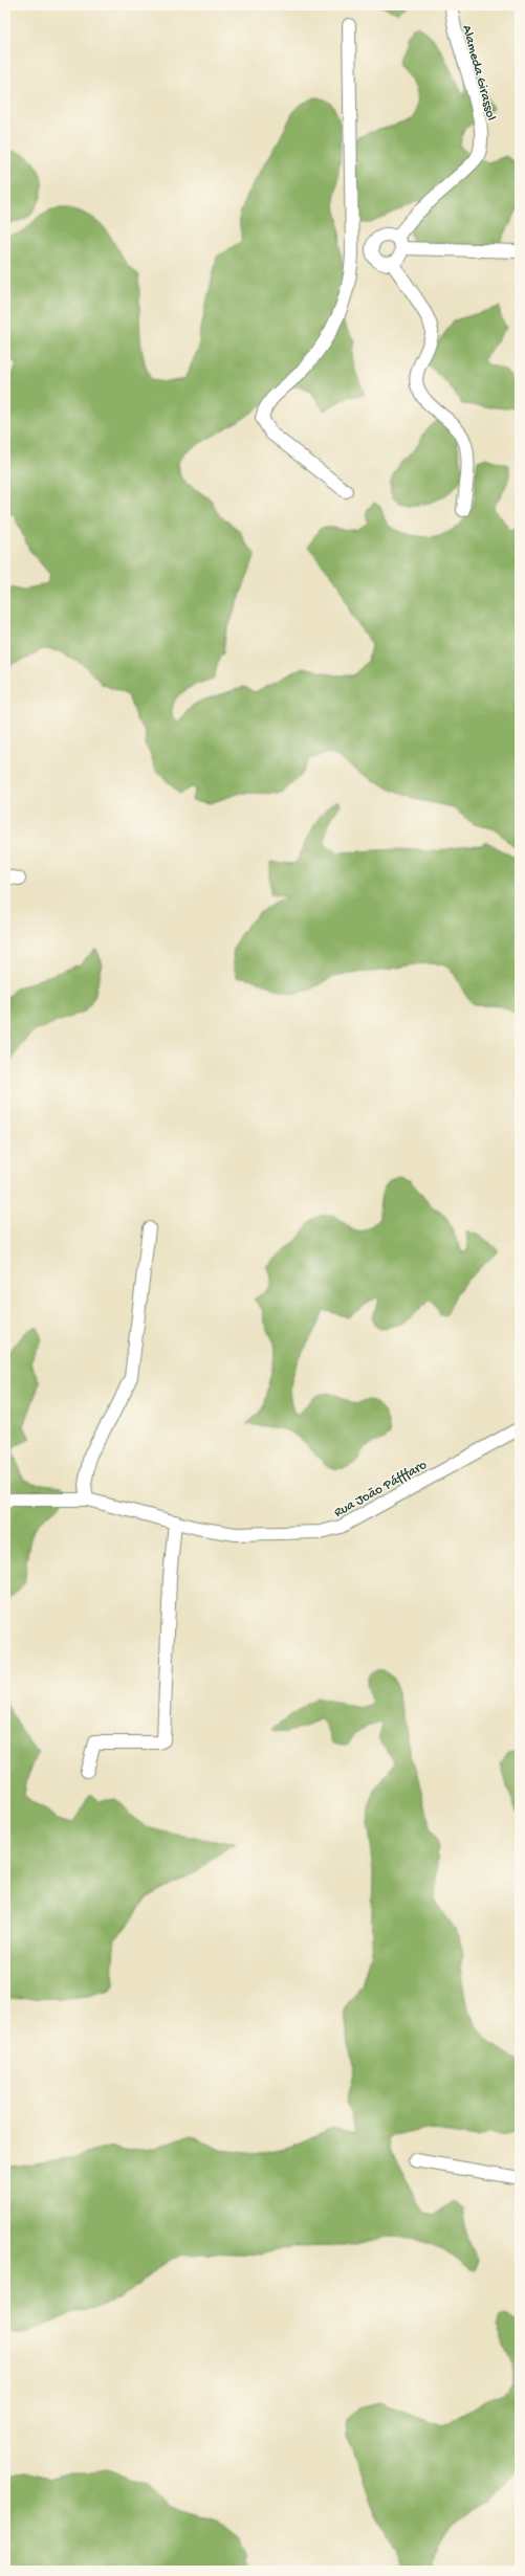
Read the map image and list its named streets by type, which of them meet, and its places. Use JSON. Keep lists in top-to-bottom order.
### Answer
{
  "streets": {
    "street": ["Alameda Girassol", "Rua João Páfffaro"]
  }
}
